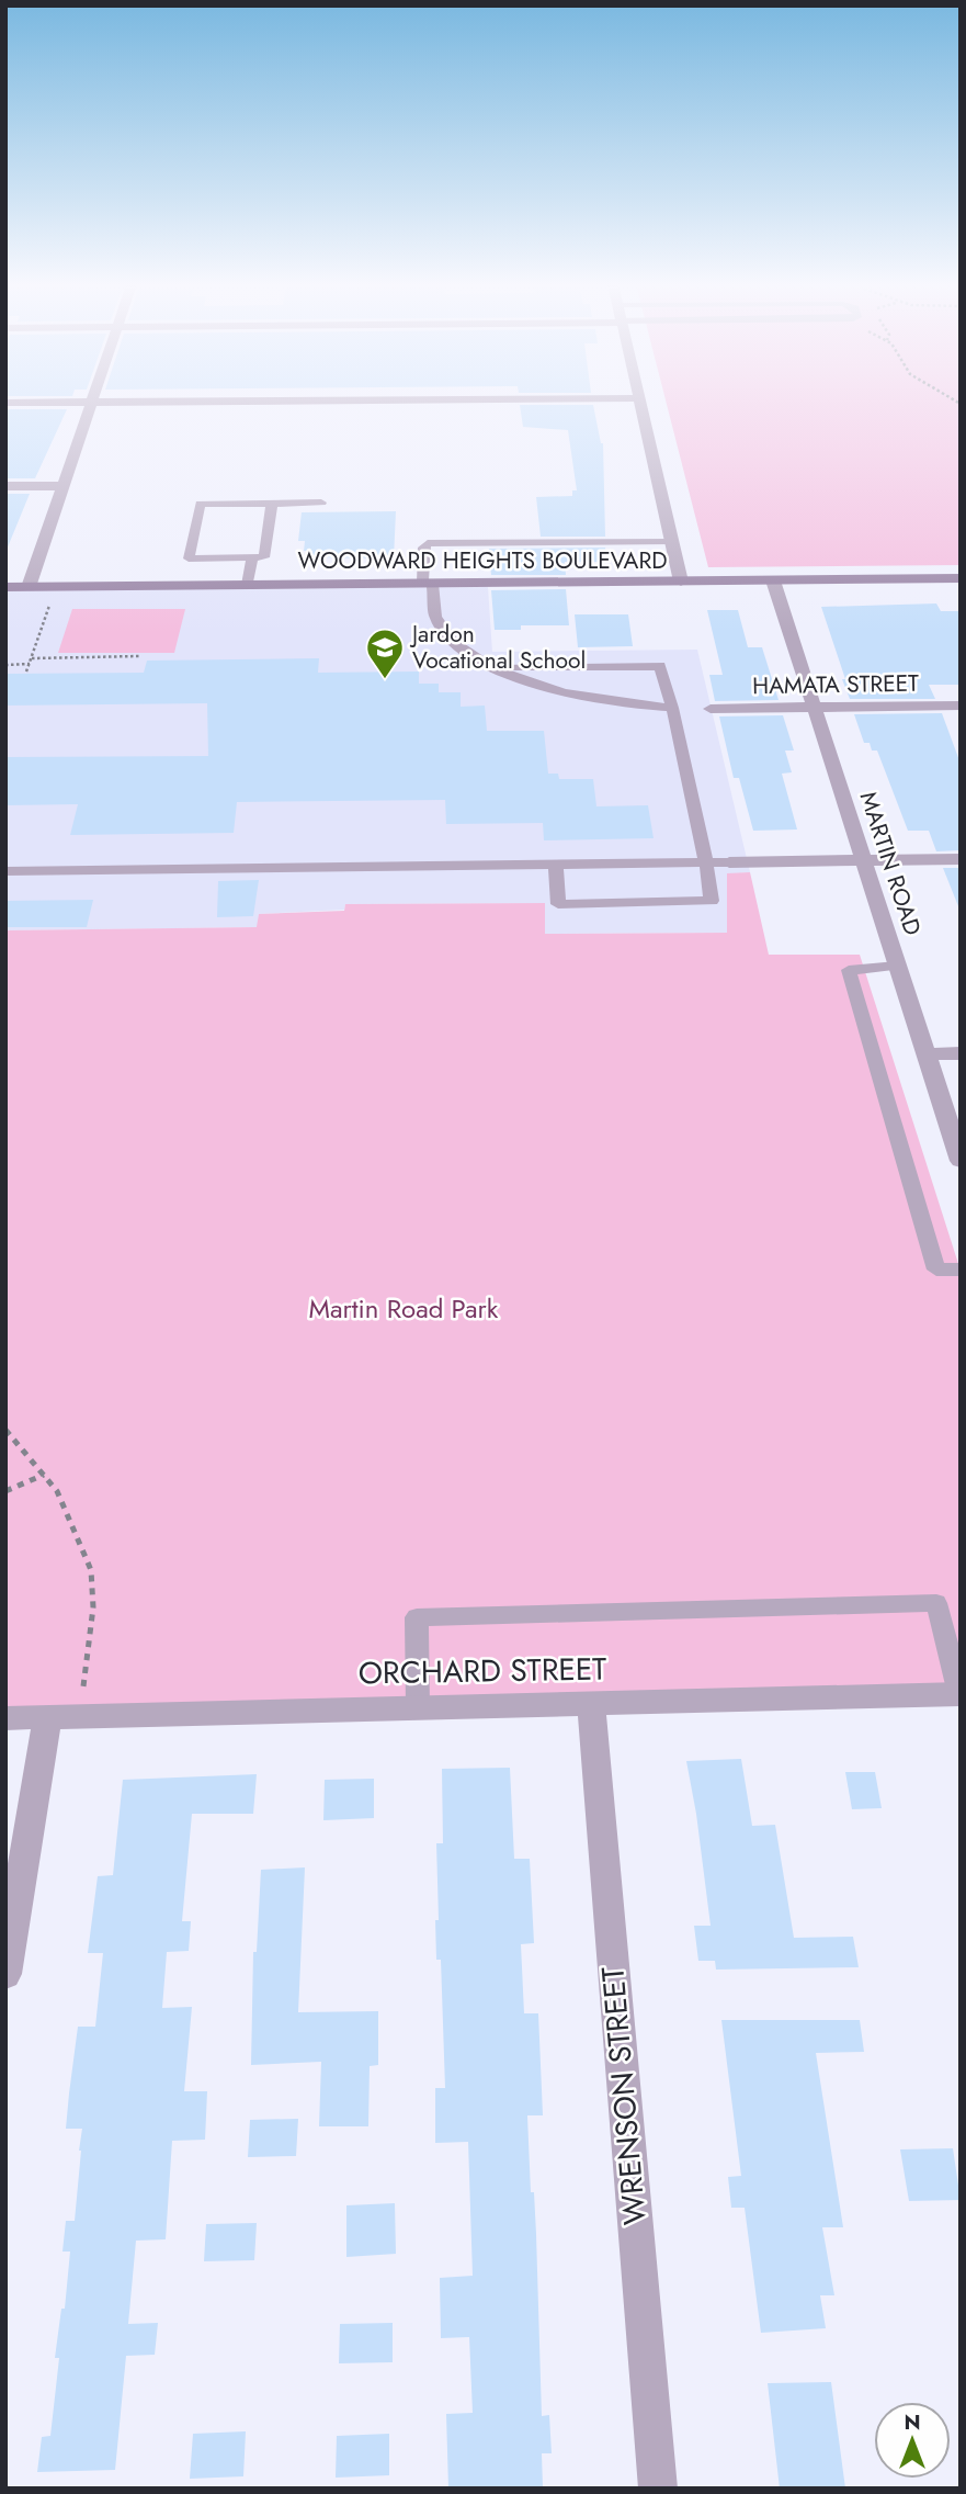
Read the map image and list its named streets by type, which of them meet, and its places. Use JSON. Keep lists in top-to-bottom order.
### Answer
{
  "streets": {
    "street": [
      "WOODWARD HEIGHTS BOULEVARD",
      "HAMATA STREET",
      "MARTIN ROAD",
      "ORCHARD STREET",
      "WRENSON STREET"
    ]
  },
  "crossings": [
    ["WOODWARD HEIGHTS BOULEVARD", "MARTIN ROAD"],
    ["HAMATA STREET", "MARTIN ROAD"],
    ["ORCHARD STREET", "WRENSON STREET"]
  ],
  "parks": ["Martin Road Park"],
  "places": {
    "school or university": ["Jardon Vocational School"]
  },
  "north": "top"
}
